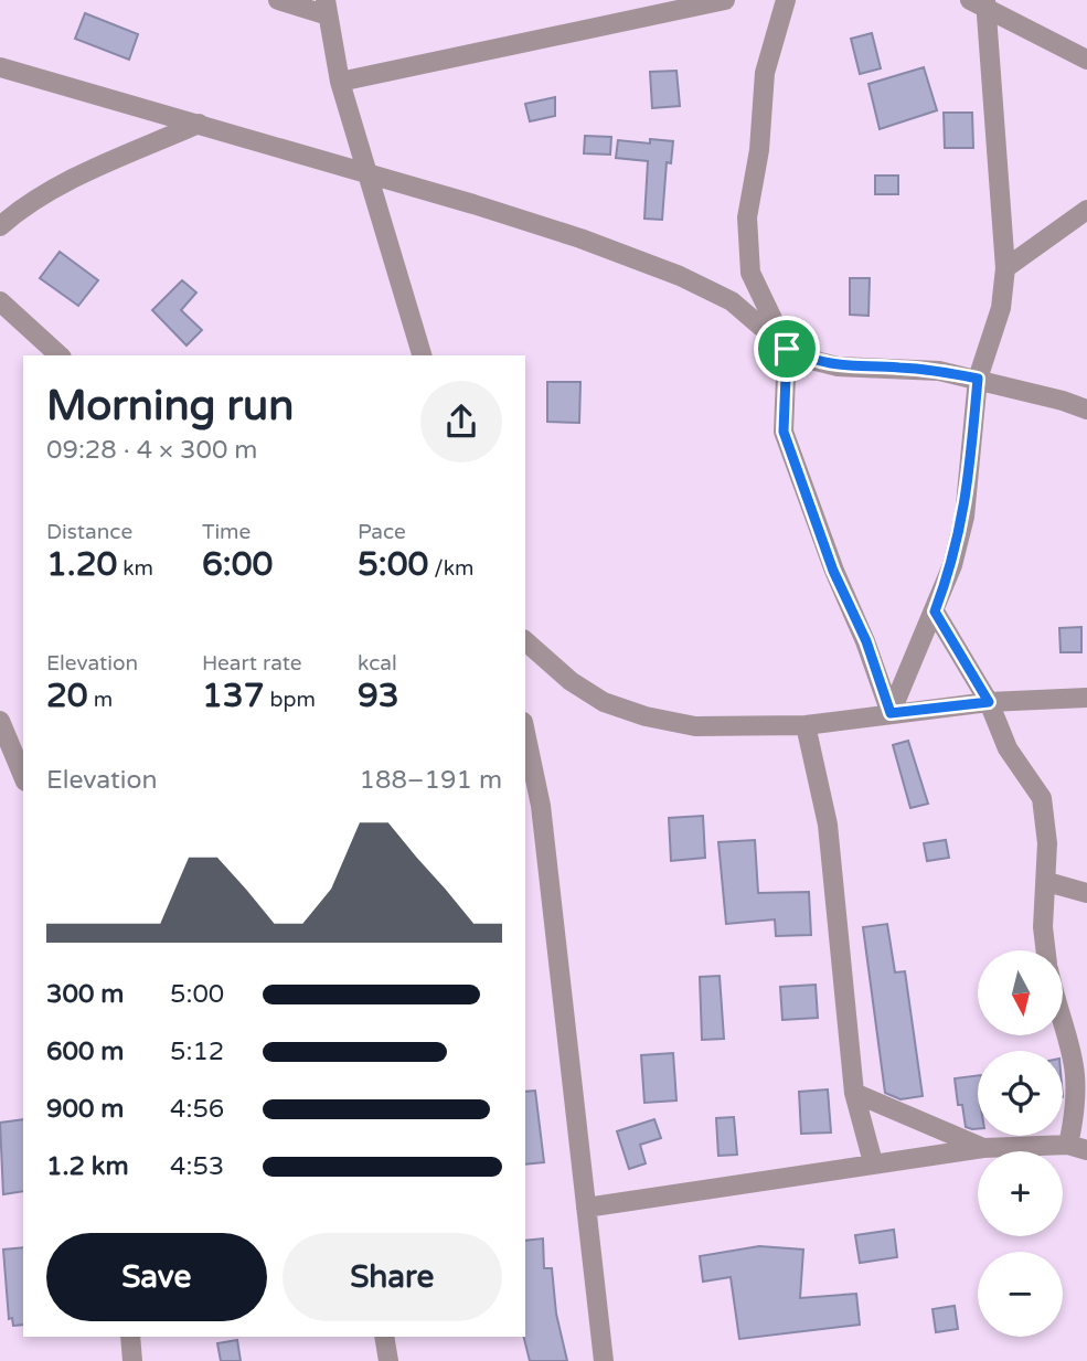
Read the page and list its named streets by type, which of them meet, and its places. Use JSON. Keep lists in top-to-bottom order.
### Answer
{
  "north": "bottom",
  "page": {
    "heading": ["Morning run", "09:28 · 4 × 300 m"],
    "stats": [
      ["Distance", "1.20 km"],
      ["Time", "6:00"],
      ["Pace", "5:00 /km"],
      ["Elevation", "20 m"],
      ["Heart rate", "137 bpm"],
      ["kcal", "93"]
    ],
    "chart": ["Elevation", "188–191 m"],
    "map_buttons": ["+", "−"],
    "list": [
      {
        "name": "300 m",
        "note": "5:00"
      },
      {
        "name": "600 m",
        "note": "5:12"
      },
      {
        "name": "900 m",
        "note": "4:56"
      },
      {
        "name": "1.2 km",
        "note": "4:53"
      }
    ],
    "buttons": ["Save", "Share"]
  }
}
